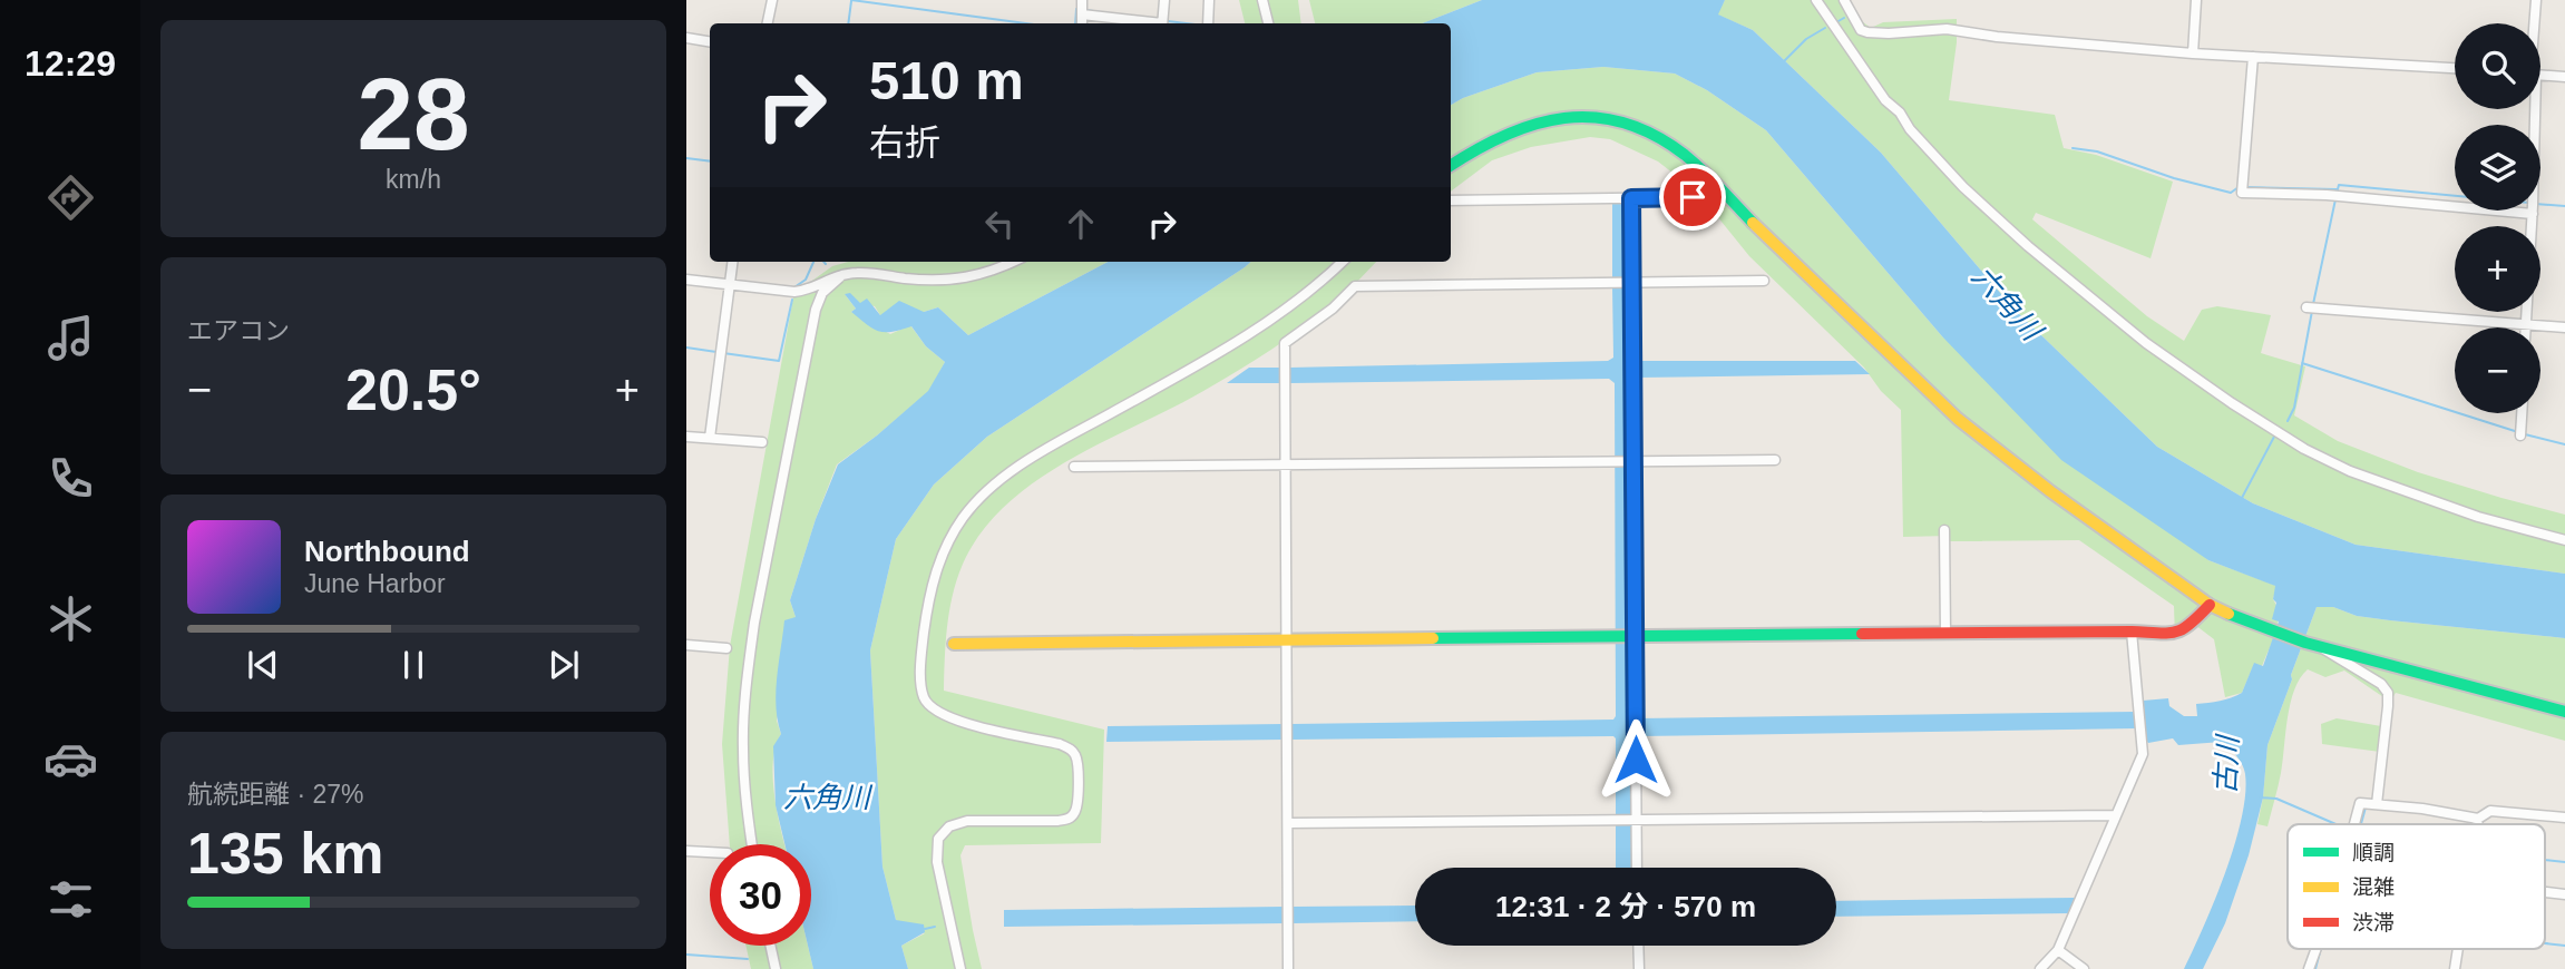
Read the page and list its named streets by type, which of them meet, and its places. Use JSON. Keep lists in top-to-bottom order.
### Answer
{
  "water": ["六角川", "古川"],
  "legend": ["順調", "混雑", "渋滞"],
  "page": {
    "tabs": "12:29",
    "tile": [
      ["28", "km/h"],
      "エアコン",
      ["航続距離 · 27%", "135 km"]
    ],
    "map_buttons": ["+", "−"],
    "turn": ["510 m", "右折"],
    "heat": ["−", "20.5°", "+"],
    "song": ["Northbound", "June Harbor"],
    "limit": "30",
    "trip": "12:31 · 2 分 · 570 m"
  }
}
